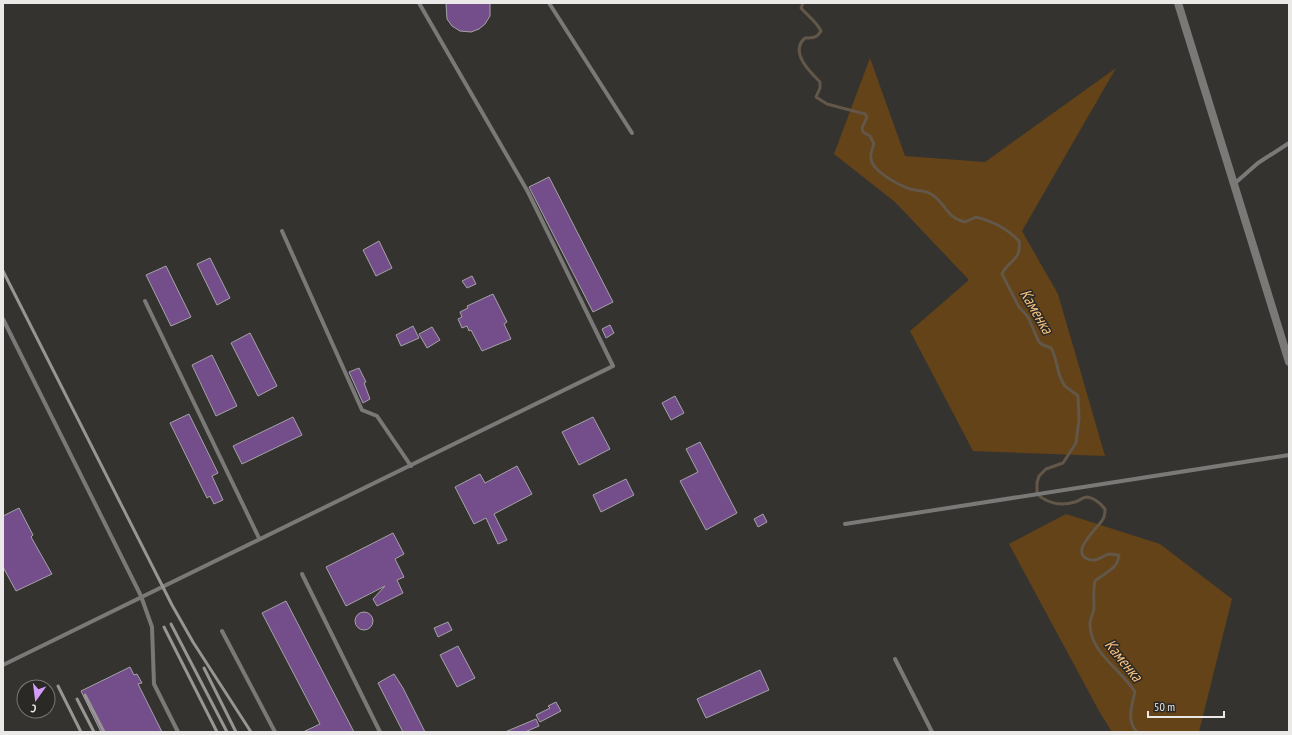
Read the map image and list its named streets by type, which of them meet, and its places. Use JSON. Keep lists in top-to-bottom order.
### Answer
{
  "water": ["Каменка"],
  "scale_bar": "50 m",
  "north": "bottom"
}
